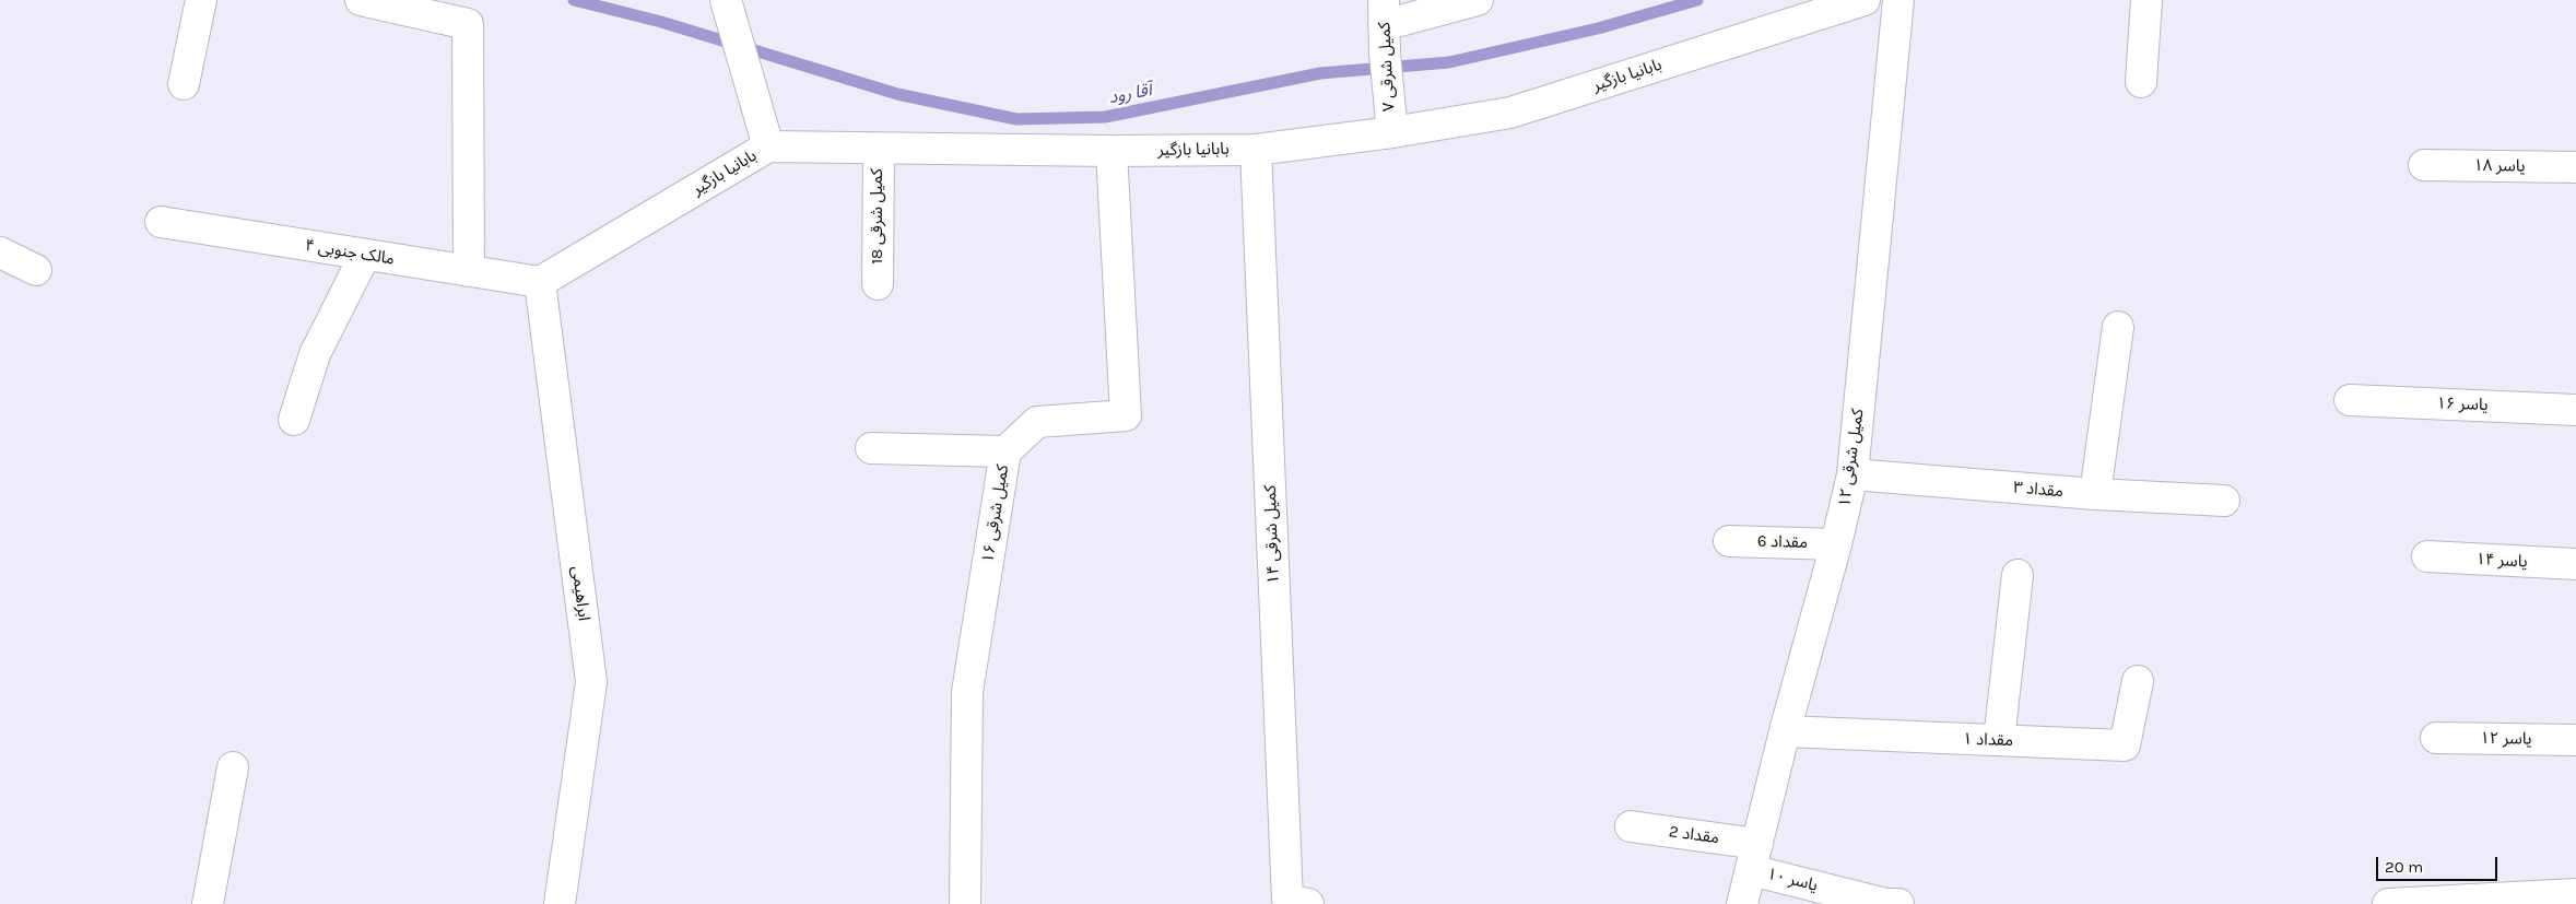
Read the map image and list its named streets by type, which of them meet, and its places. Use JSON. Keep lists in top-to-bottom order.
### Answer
{
  "streets": {
    "street": [
      "کمیل شرقی ۷",
      "بابانیا بازگیر",
      "یاسر ۱۸",
      "کمیل شرقی 18",
      "مالک جنوبی ۴",
      "یاسر ۱۶",
      "کمیل شرقی ۱۲",
      "مقداد ۳",
      "کمیل شرقی ۱۶",
      "کمیل شرقی ۱۴",
      "مقداد 6",
      "یاسر ۱۴",
      "ابراهیمی",
      "یاسر ۱۲",
      "مقداد ۱",
      "مقداد 2",
      "یاسر ۱۰"
    ]
  },
  "crossings": [
    ["کمیل شرقی ۷", "بابانیا بازگیر"],
    ["بابانیا بازگیر", "کمیل شرقی 18"],
    ["بابانیا بازگیر", "مالک جنوبی ۴"],
    ["بابانیا بازگیر", "کمیل شرقی ۱۶"],
    ["بابانیا بازگیر", "کمیل شرقی ۱۴"],
    ["بابانیا بازگیر", "ابراهیمی"],
    ["مالک جنوبی ۴", "ابراهیمی"],
    ["کمیل شرقی ۱۲", "مقداد ۳"],
    ["کمیل شرقی ۱۲", "مقداد 6"],
    ["کمیل شرقی ۱۲", "مقداد ۱"],
    ["کمیل شرقی ۱۲", "مقداد 2"],
    ["کمیل شرقی ۱۲", "یاسر ۱۰"],
    ["مقداد 2", "یاسر ۱۰"]
  ],
  "water": ["آقا رود"],
  "scale_bar": "20 m"
}
